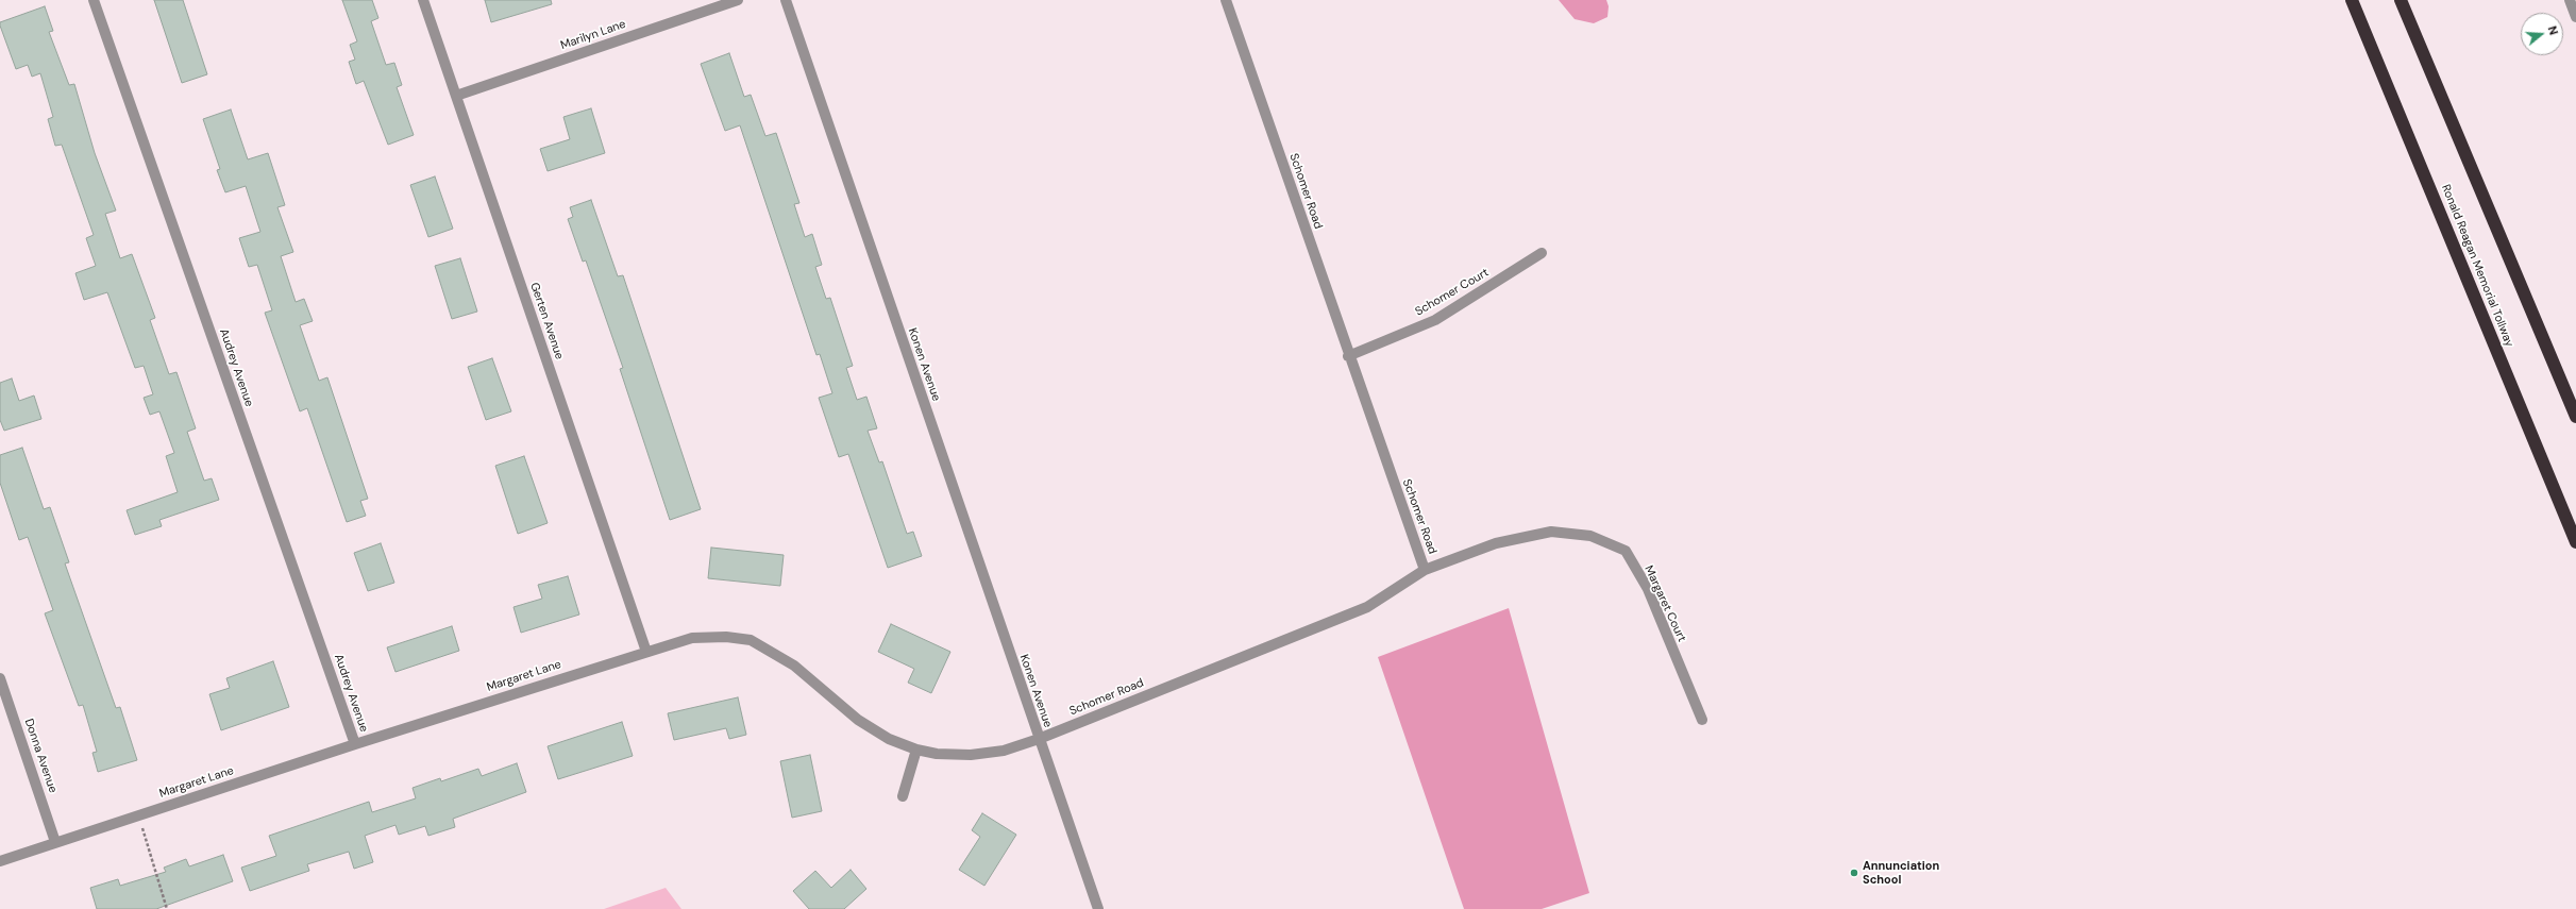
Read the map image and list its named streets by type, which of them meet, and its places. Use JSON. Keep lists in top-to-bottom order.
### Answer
{
  "streets": {
    "highway": ["Ronald Reagan Memorial Tollway"],
    "street": [
      "Marilyn Lane",
      "Schomer Road",
      "Schomer Court",
      "Gerten Avenue",
      "Konen Avenue",
      "Audrey Avenue",
      "Margaret Court",
      "Margaret Lane",
      "Donna Avenue"
    ]
  },
  "crossings": [
    ["Marilyn Lane", "Gerten Avenue"],
    ["Schomer Road", "Schomer Court"],
    ["Schomer Road", "Konen Avenue"],
    ["Schomer Road", "Margaret Court"],
    ["Schomer Road", "Margaret Lane"],
    ["Gerten Avenue", "Margaret Lane"],
    ["Konen Avenue", "Margaret Lane"],
    ["Audrey Avenue", "Margaret Lane"],
    ["Margaret Lane", "Donna Avenue"]
  ],
  "places": ["Annunciation School"],
  "north": "right"
}
